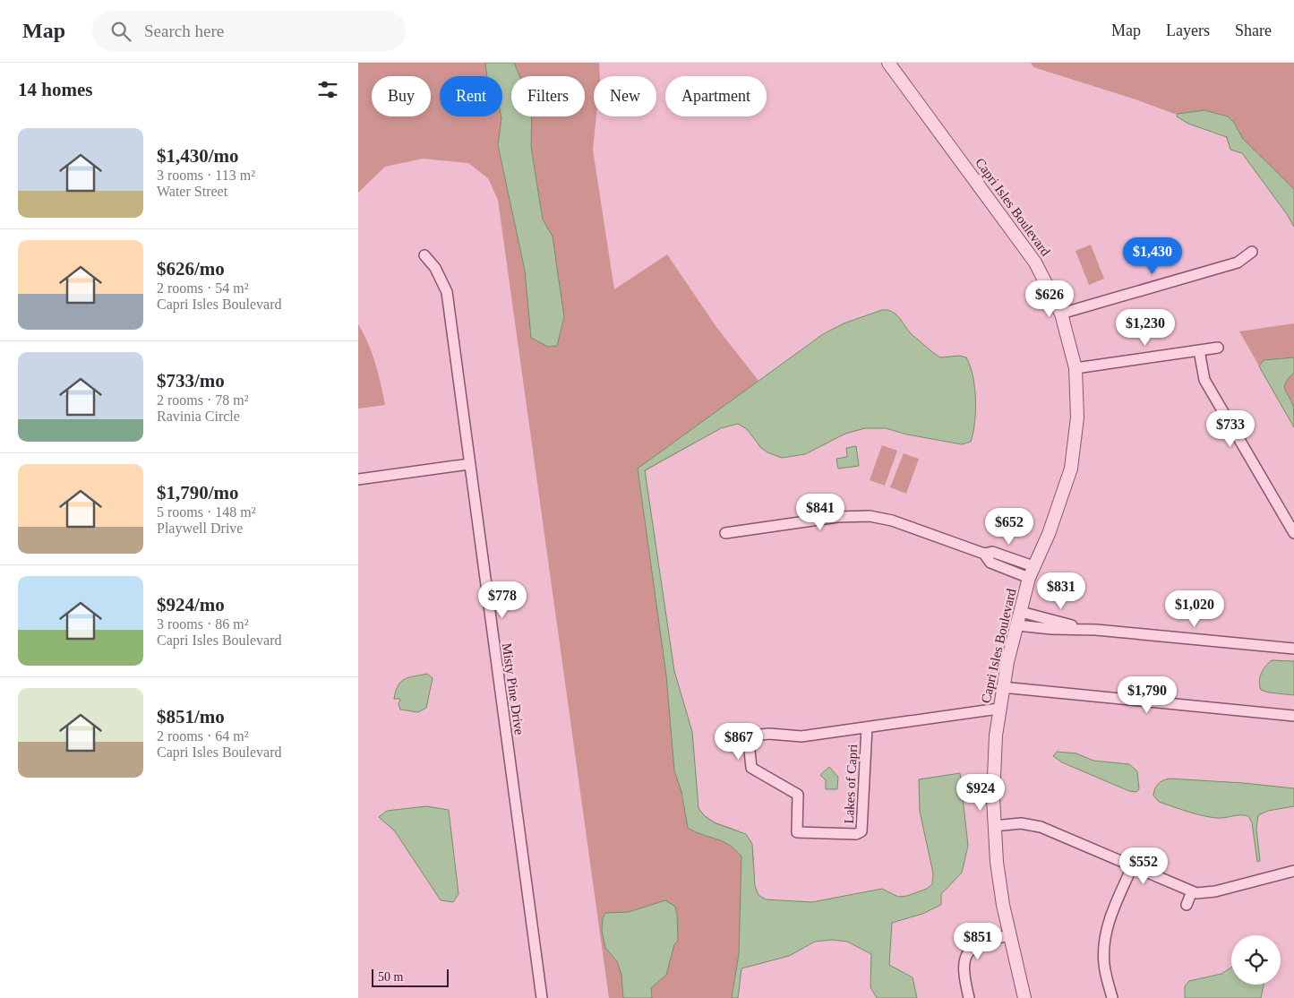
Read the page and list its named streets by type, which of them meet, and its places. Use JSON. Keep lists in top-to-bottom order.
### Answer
{
  "streets": {
    "street": ["Capri Isles Boulevard", "Misty Pine Drive", "Lakes of Capri"]
  },
  "crossings": [
    ["Capri Isles Boulevard", "Lakes of Capri"]
  ],
  "scale_bar": "50 m",
  "page": {
    "header": "Map",
    "search": "Search here",
    "nav": ["Map", "Layers", "Share"],
    "heading": "14 homes",
    "chip": [
      "Buy",
      "Rent",
      "Filters",
      "New",
      "Apartment"
    ],
    "list": [
      {
        "name": "$1,430/mo",
        "note": "3 rooms · 113 m² · Water Street"
      },
      {
        "name": "$626/mo",
        "note": "2 rooms · 54 m² · Capri Isles Boulevard"
      },
      {
        "name": "$733/mo",
        "note": "2 rooms · 78 m² · Ravinia Circle"
      },
      {
        "name": "$1,790/mo",
        "note": "5 rooms · 148 m² · Playwell Drive"
      },
      {
        "name": "$924/mo",
        "note": "3 rooms · 86 m² · Capri Isles Boulevard"
      },
      {
        "name": "$851/mo",
        "note": "2 rooms · 64 m² · Capri Isles Boulevard"
      }
    ],
    "price": [
      "$1,430",
      "$626",
      "$1,230",
      "$733",
      "$841",
      "$652",
      "$831",
      "$778",
      "$1,020",
      "$1,790",
      "$867",
      "$924",
      "$552",
      "$851"
    ],
    "scale": "50 m"
  }
}
